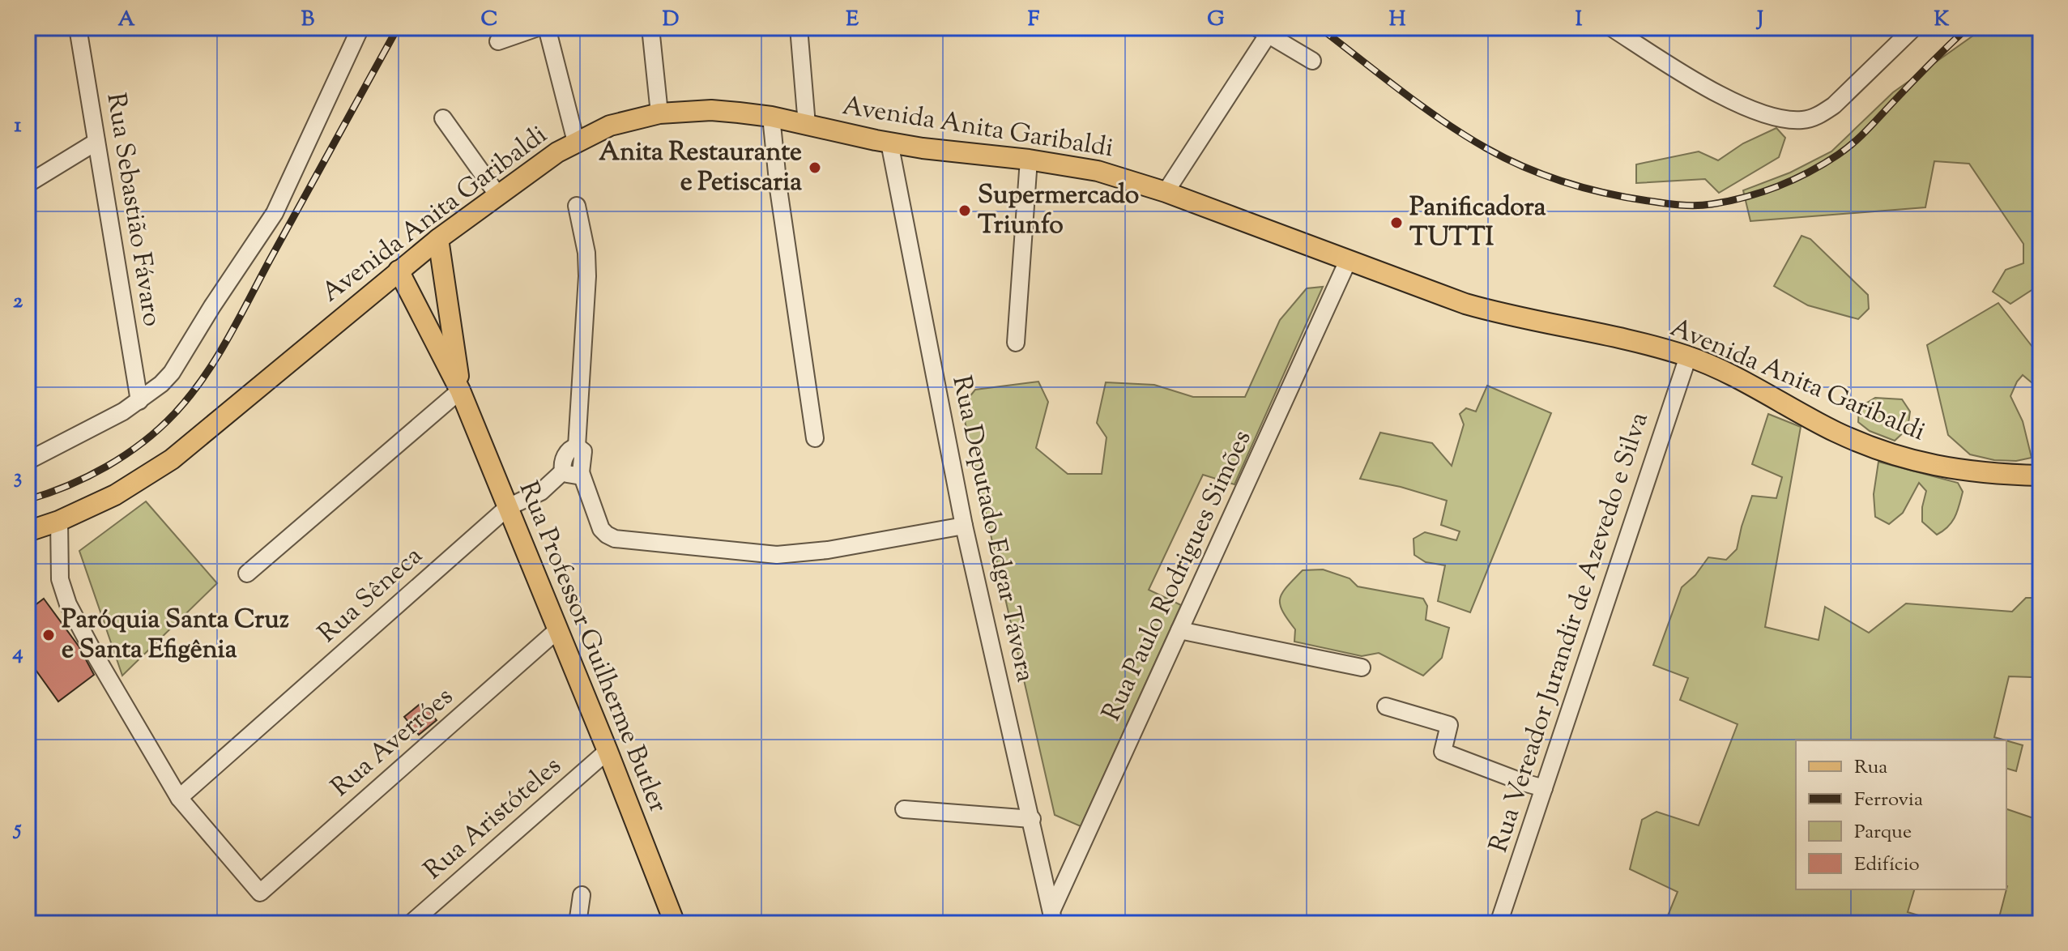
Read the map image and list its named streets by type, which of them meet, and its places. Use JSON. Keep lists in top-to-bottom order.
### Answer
{
  "streets": {
    "main road": ["Avenida Anita Garibaldi", "Rua Professor Guilherme Butler"],
    "street": [
      "Rua Sebastião Fávaro",
      "Rua Deputado Edgar Távora",
      "Rua Paulo Rodrigues Simões",
      "Rua Sêneca",
      "Rua Vereador Jurandir de Azevedo e Silva",
      "Rua Averróes",
      "Rua Aristóteles"
    ]
  },
  "crossings": [
    ["Avenida Anita Garibaldi", "Rua Deputado Edgar Távora"],
    ["Avenida Anita Garibaldi", "Rua Paulo Rodrigues Simões"],
    ["Avenida Anita Garibaldi", "Rua Vereador Jurandir de Azevedo e Silva"],
    ["Avenida Anita Garibaldi", "Rua Professor Guilherme Butler"],
    ["Rua Deputado Edgar Távora", "Rua Paulo Rodrigues Simões"],
    ["Rua Sêneca", "Rua Professor Guilherme Butler"],
    ["Rua Sêneca", "Rua Averróes"],
    ["Rua Professor Guilherme Butler", "Rua Averróes"],
    ["Rua Professor Guilherme Butler", "Rua Aristóteles"]
  ],
  "places": [
    "Anita Restaurante e Petiscaria",
    "Supermercado Triunfo",
    "Panificadora TUTTI",
    "Paróquia Santa Cruz e Santa Efigênia"
  ],
  "legend": [
    "Rua",
    "Ferrovia",
    "Parque",
    "Edifício"
  ],
  "grid": {
    "columns": [
      "A",
      "B",
      "C",
      "D",
      "E",
      "F",
      "G",
      "H",
      "I",
      "J",
      "K"
    ],
    "rows": [
      "1",
      "2",
      "3",
      "4",
      "5"
    ]
  }
}
